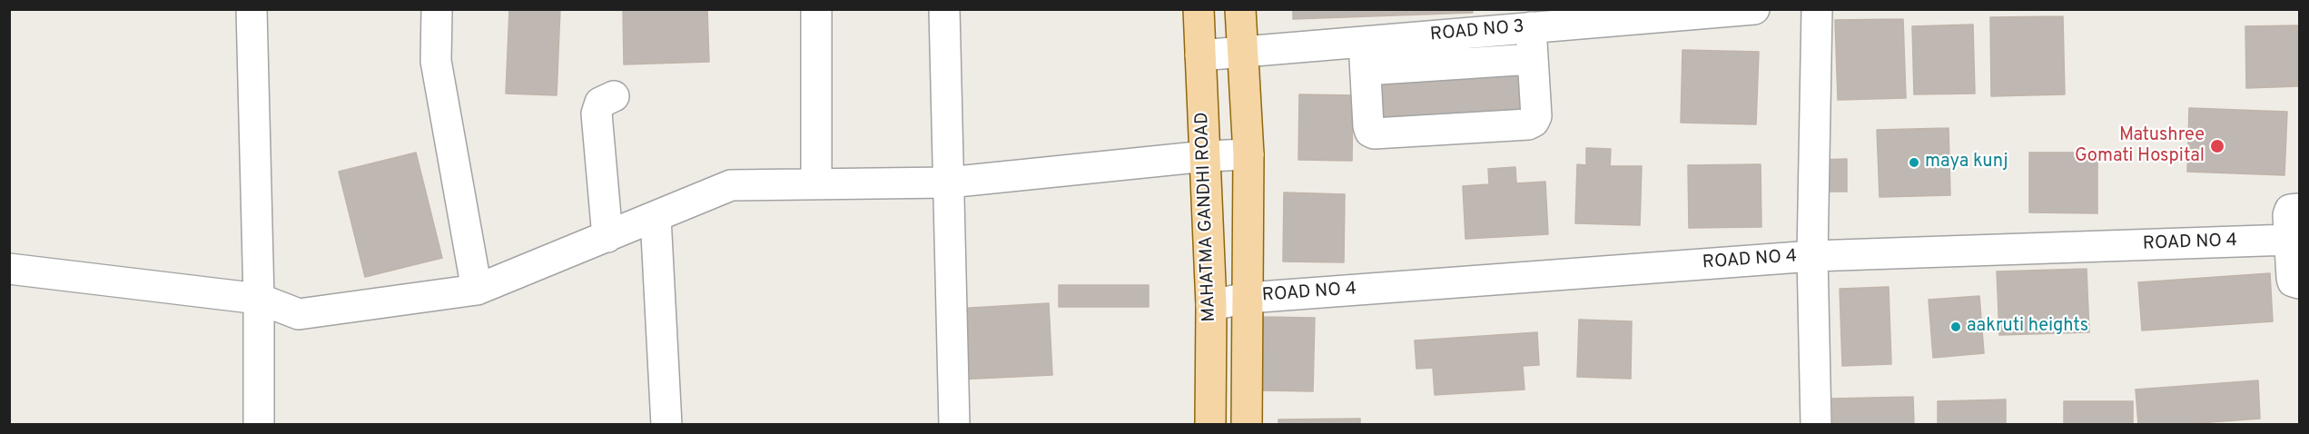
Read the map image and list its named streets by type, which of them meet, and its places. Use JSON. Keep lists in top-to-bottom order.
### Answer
{
  "streets": {
    "main road": ["MAHATMA GANDHI ROAD"],
    "street": ["ROAD NO 3", "ROAD NO 4"]
  },
  "crossings": [
    ["ROAD NO 3", "MAHATMA GANDHI ROAD"],
    ["MAHATMA GANDHI ROAD", "ROAD NO 4"]
  ],
  "places": ["Matushree Gomati Hospital", "maya kunj", "aakruti heights"]
}
